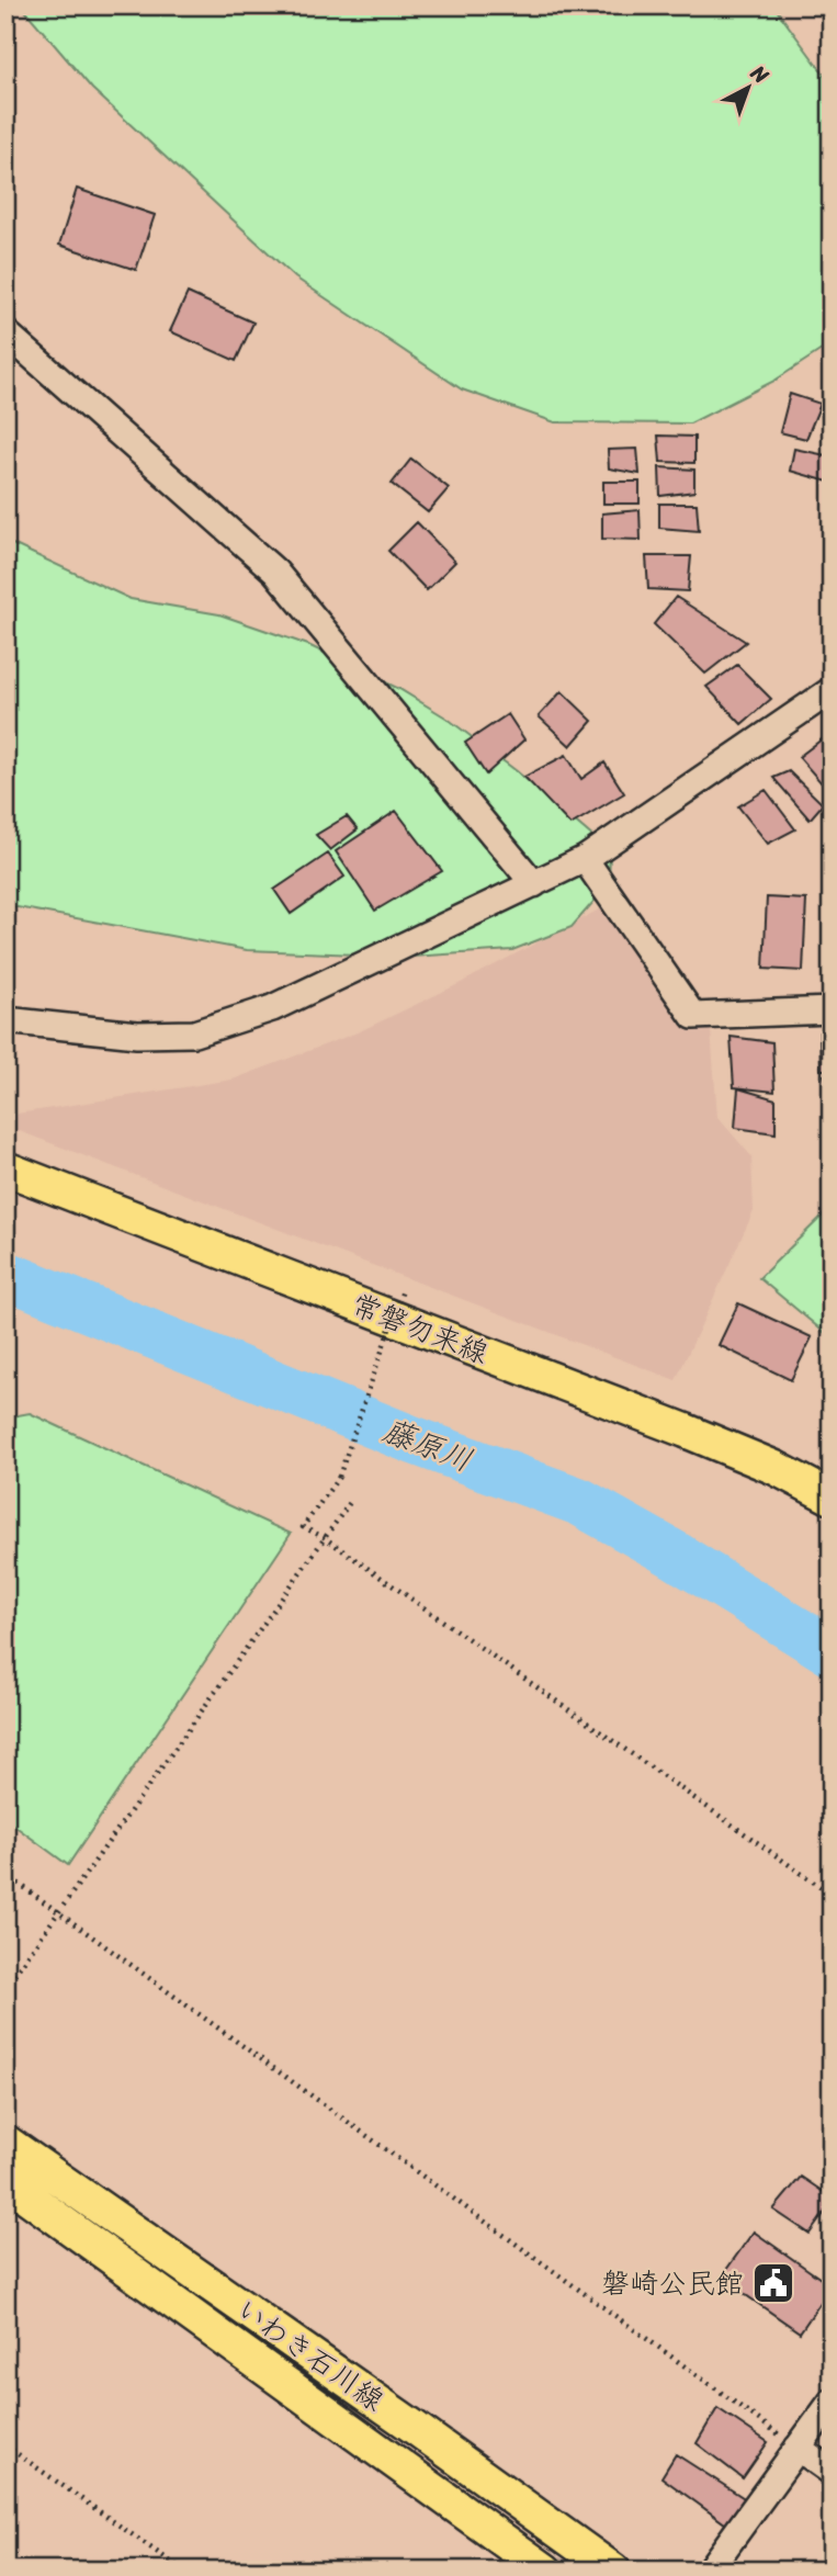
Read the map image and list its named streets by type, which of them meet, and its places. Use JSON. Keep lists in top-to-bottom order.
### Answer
{
  "streets": {
    "main road": ["常磐勿来線", "いわき石川線"]
  },
  "water": ["藤原川"],
  "places": {
    "public building": ["磐崎公民館"]
  },
  "north": "top right"
}
